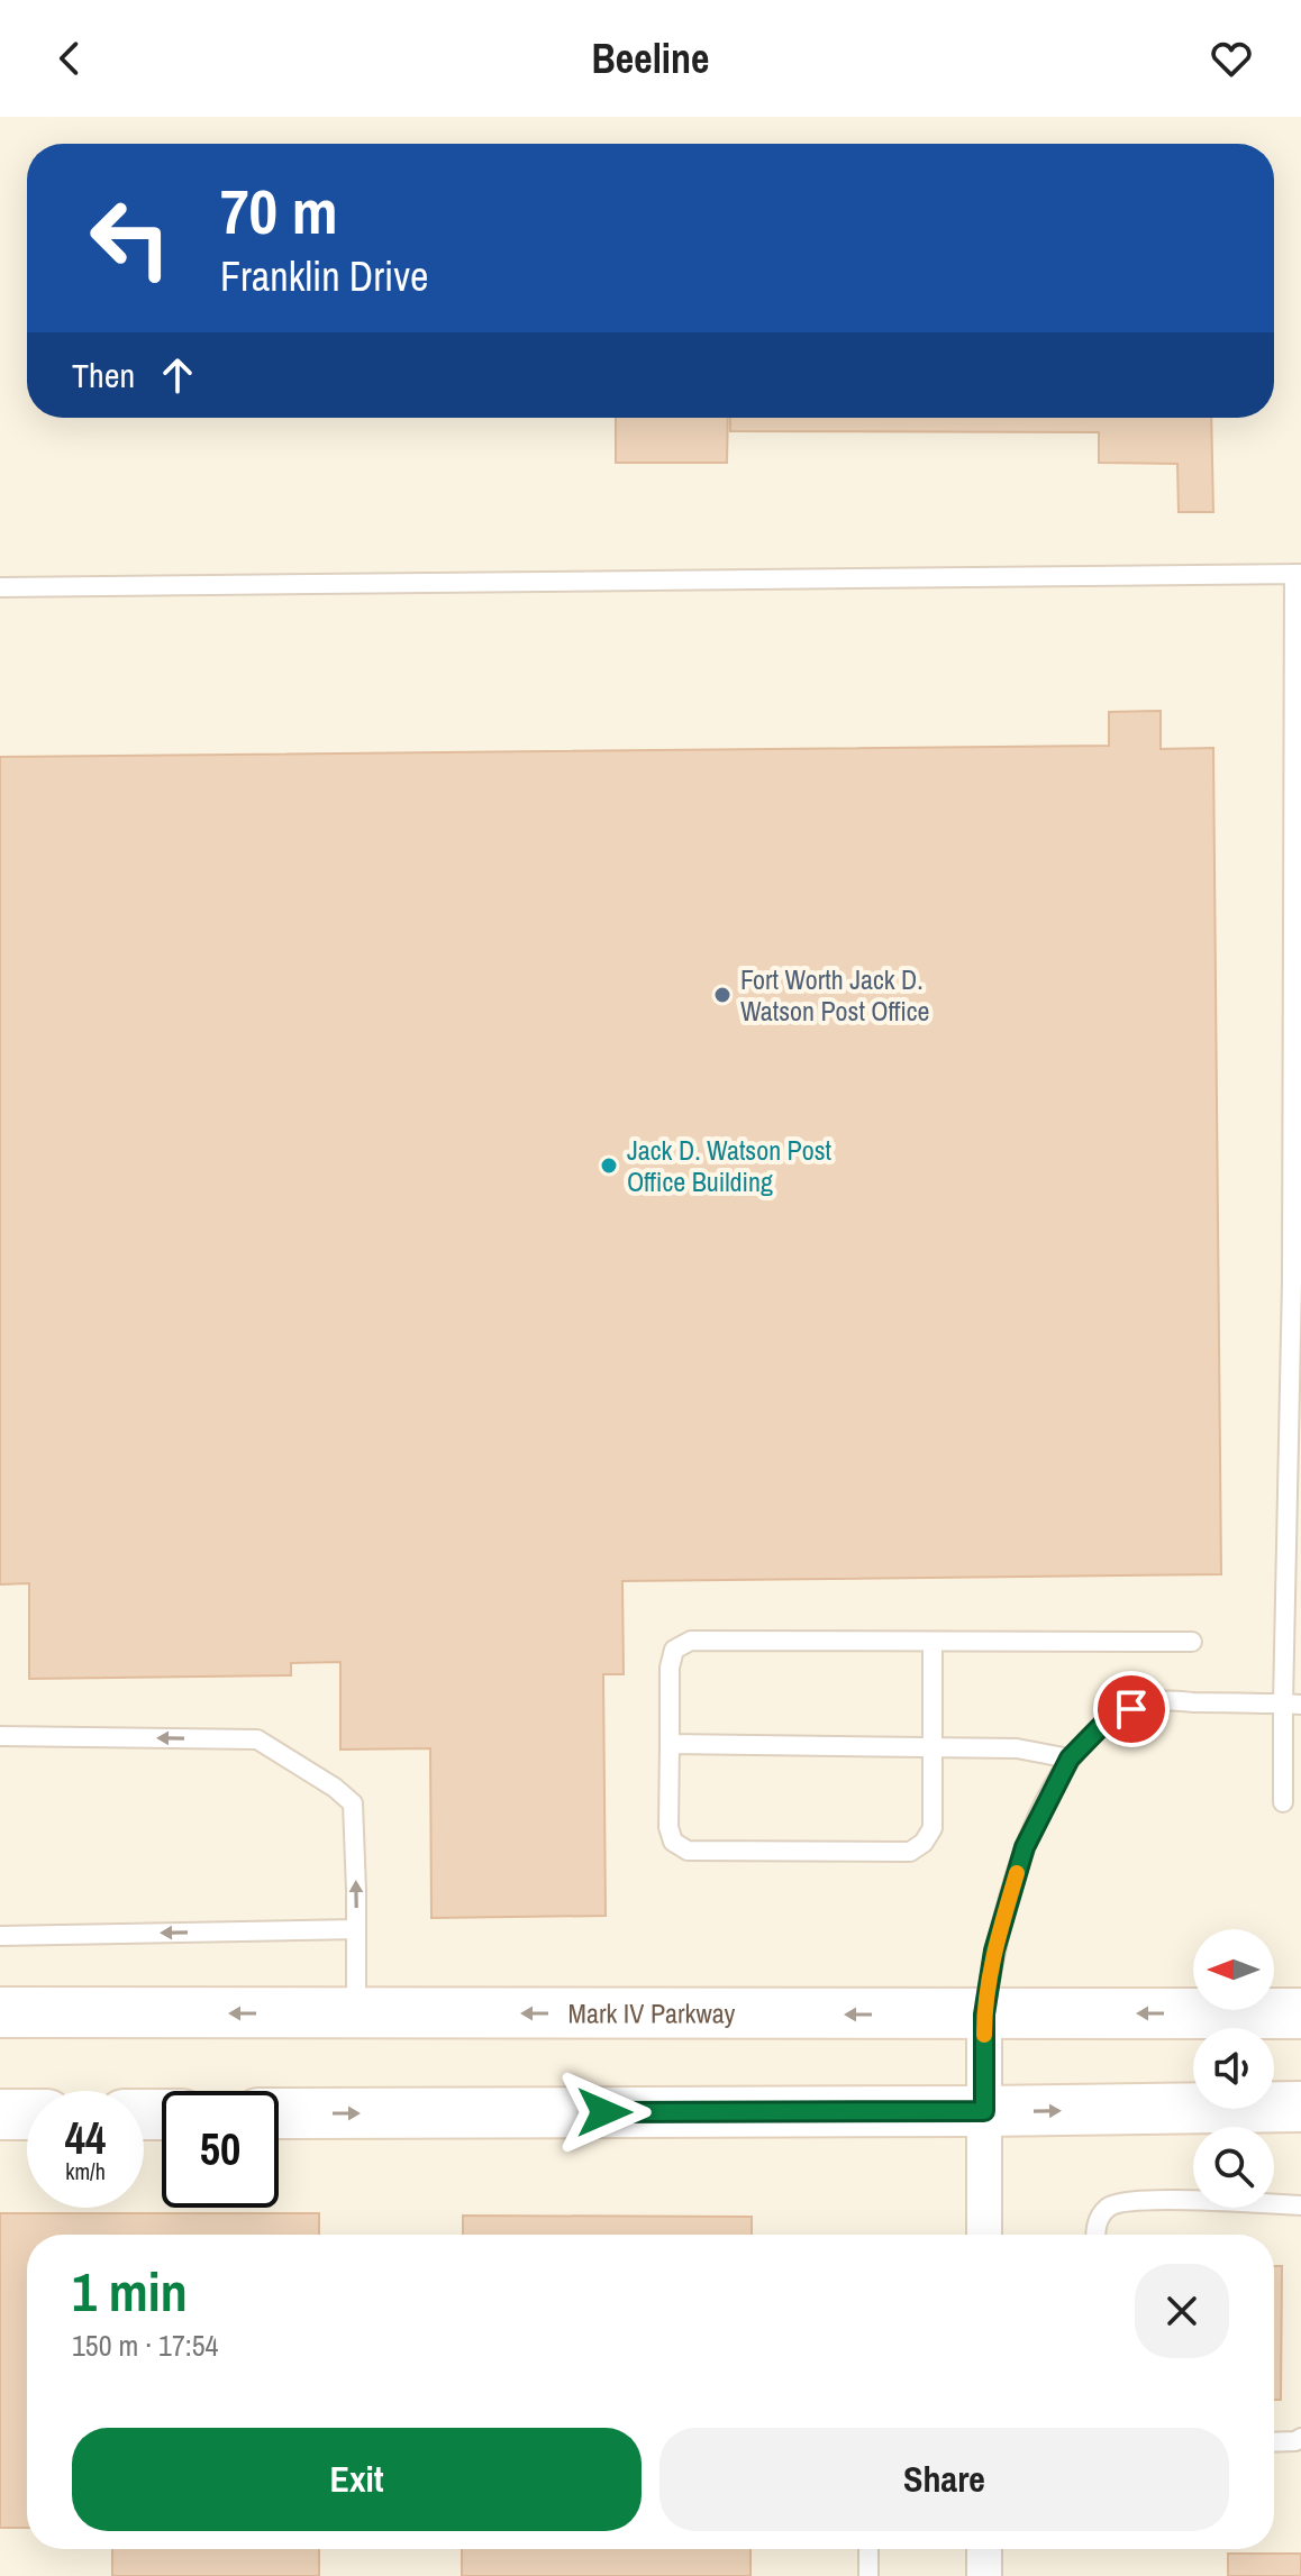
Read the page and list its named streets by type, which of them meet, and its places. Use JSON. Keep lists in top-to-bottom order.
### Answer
{
  "streets": {
    "main road": ["Mark IV Parkway"]
  },
  "places": ["Fort Worth Jack D. Watson Post Office", "Jack D. Watson Post Office Building"],
  "north": "left",
  "page": {
    "header": "Beeline",
    "turn": ["70 m", "Franklin Drive"],
    "then": "Then",
    "speed": "44 km/h",
    "limit": "50",
    "heading": ["1 min", "150 m · 17:54"],
    "buttons": ["Exit", "Share"]
  }
}
